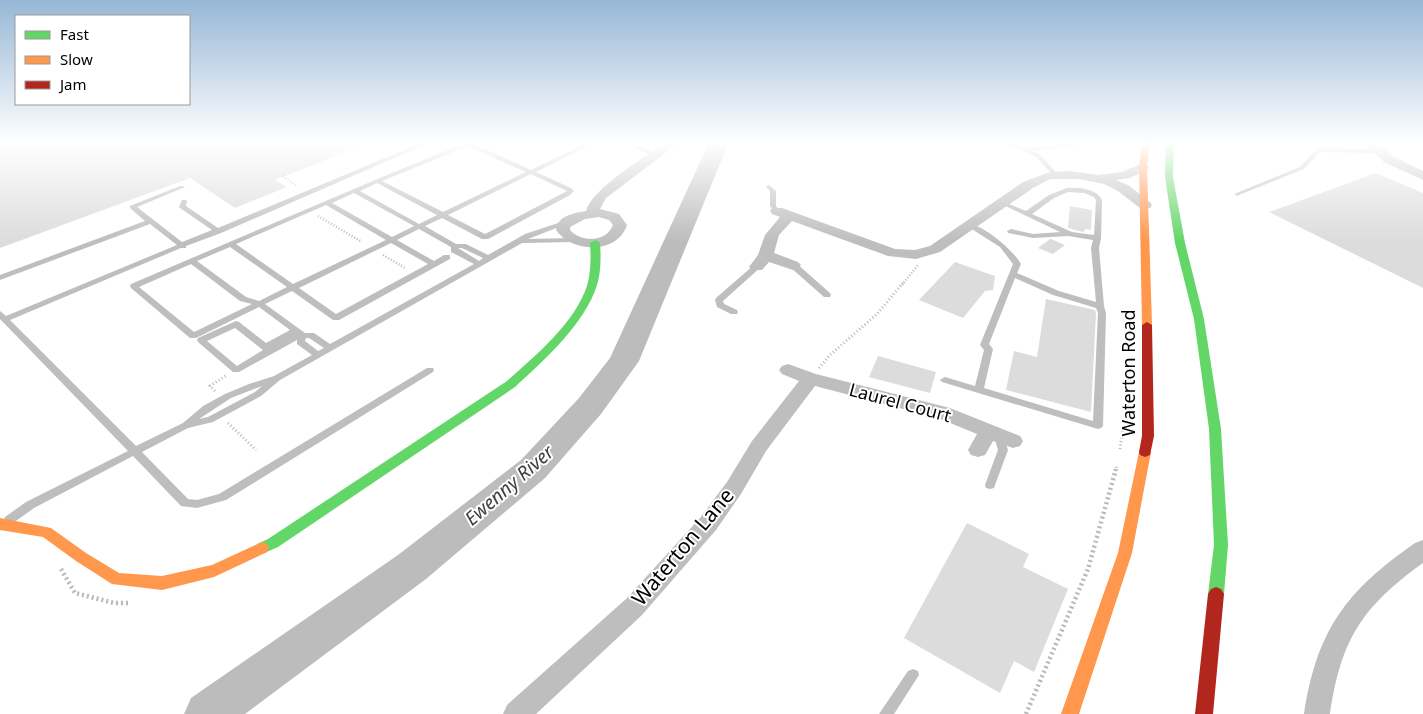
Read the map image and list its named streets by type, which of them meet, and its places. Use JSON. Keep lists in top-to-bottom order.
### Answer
{
  "streets": {
    "main road": ["Waterton Road"],
    "street": ["Laurel Court", "Waterton Lane"]
  },
  "crossings": [
    ["Laurel Court", "Waterton Lane"]
  ],
  "water": ["Ewenny River"],
  "legend": ["Fast", "Slow", "Jam"]
}
